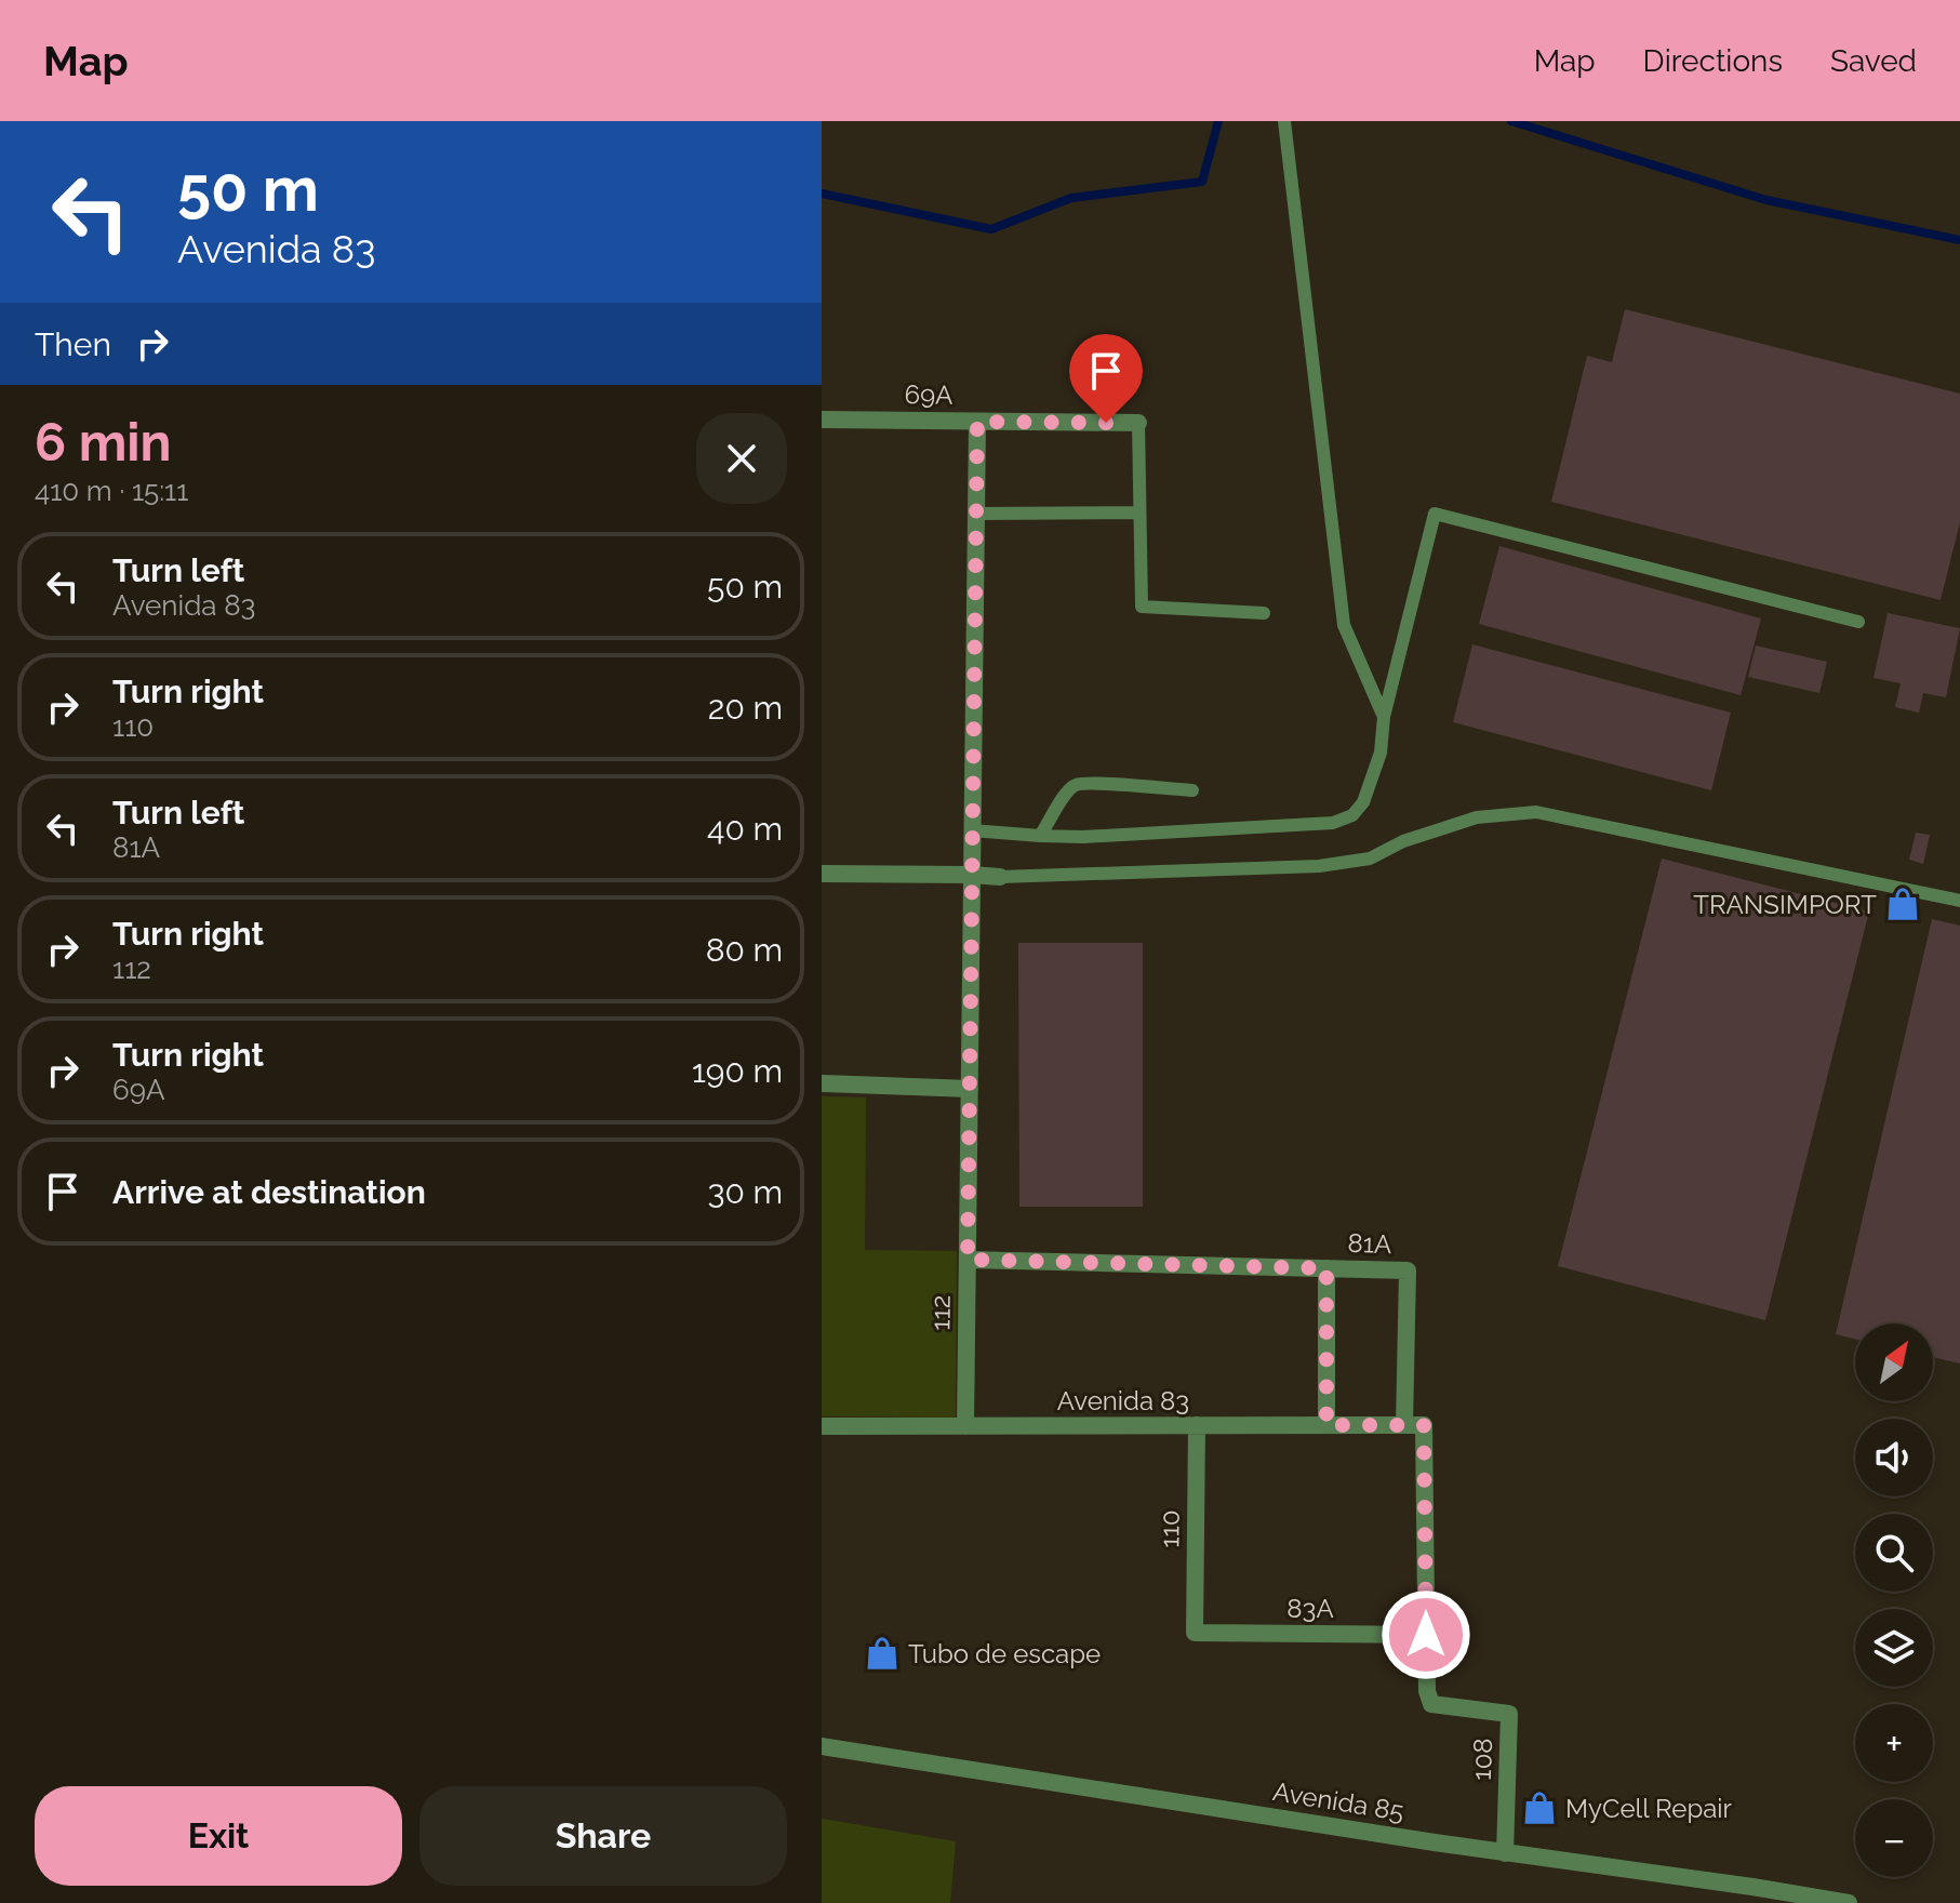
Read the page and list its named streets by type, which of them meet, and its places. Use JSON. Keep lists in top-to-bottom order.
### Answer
{
  "streets": {
    "street": [
      "69A",
      "81A",
      "112",
      "Avenida 83",
      "110",
      "83A",
      "108",
      "Avenida 85"
    ]
  },
  "crossings": [
    ["69A", "112"],
    ["81A", "112"],
    ["81A", "Avenida 83"],
    ["112", "Avenida 83"],
    ["Avenida 83", "110"],
    ["Avenida 83", "108"],
    ["110", "83A"],
    ["83A", "108"],
    ["108", "Avenida 85"]
  ],
  "places": {
    "shop": ["TRANSIMPORT", "Tubo de escape", "MyCell Repair"]
  },
  "north": "top right",
  "page": {
    "header": "Map",
    "nav": ["Map", "Directions", "Saved"],
    "turn": ["50 m", "Avenida 83"],
    "then": "Then",
    "heading": ["6 min", "410 m · 15:11"],
    "list": [
      {
        "name": "Turn left",
        "note": "Avenida 83",
        "value": "50 m"
      },
      {
        "name": "Turn right",
        "note": "110",
        "value": "20 m"
      },
      {
        "name": "Turn left",
        "note": "81A",
        "value": "40 m"
      },
      {
        "name": "Turn right",
        "note": "112",
        "value": "80 m"
      },
      {
        "name": "Turn right",
        "note": "69A",
        "value": "190 m"
      },
      {
        "name": "Arrive at destination",
        "value": "30 m"
      }
    ],
    "map_buttons": ["+", "−"],
    "buttons": ["Exit", "Share"]
  }
}
